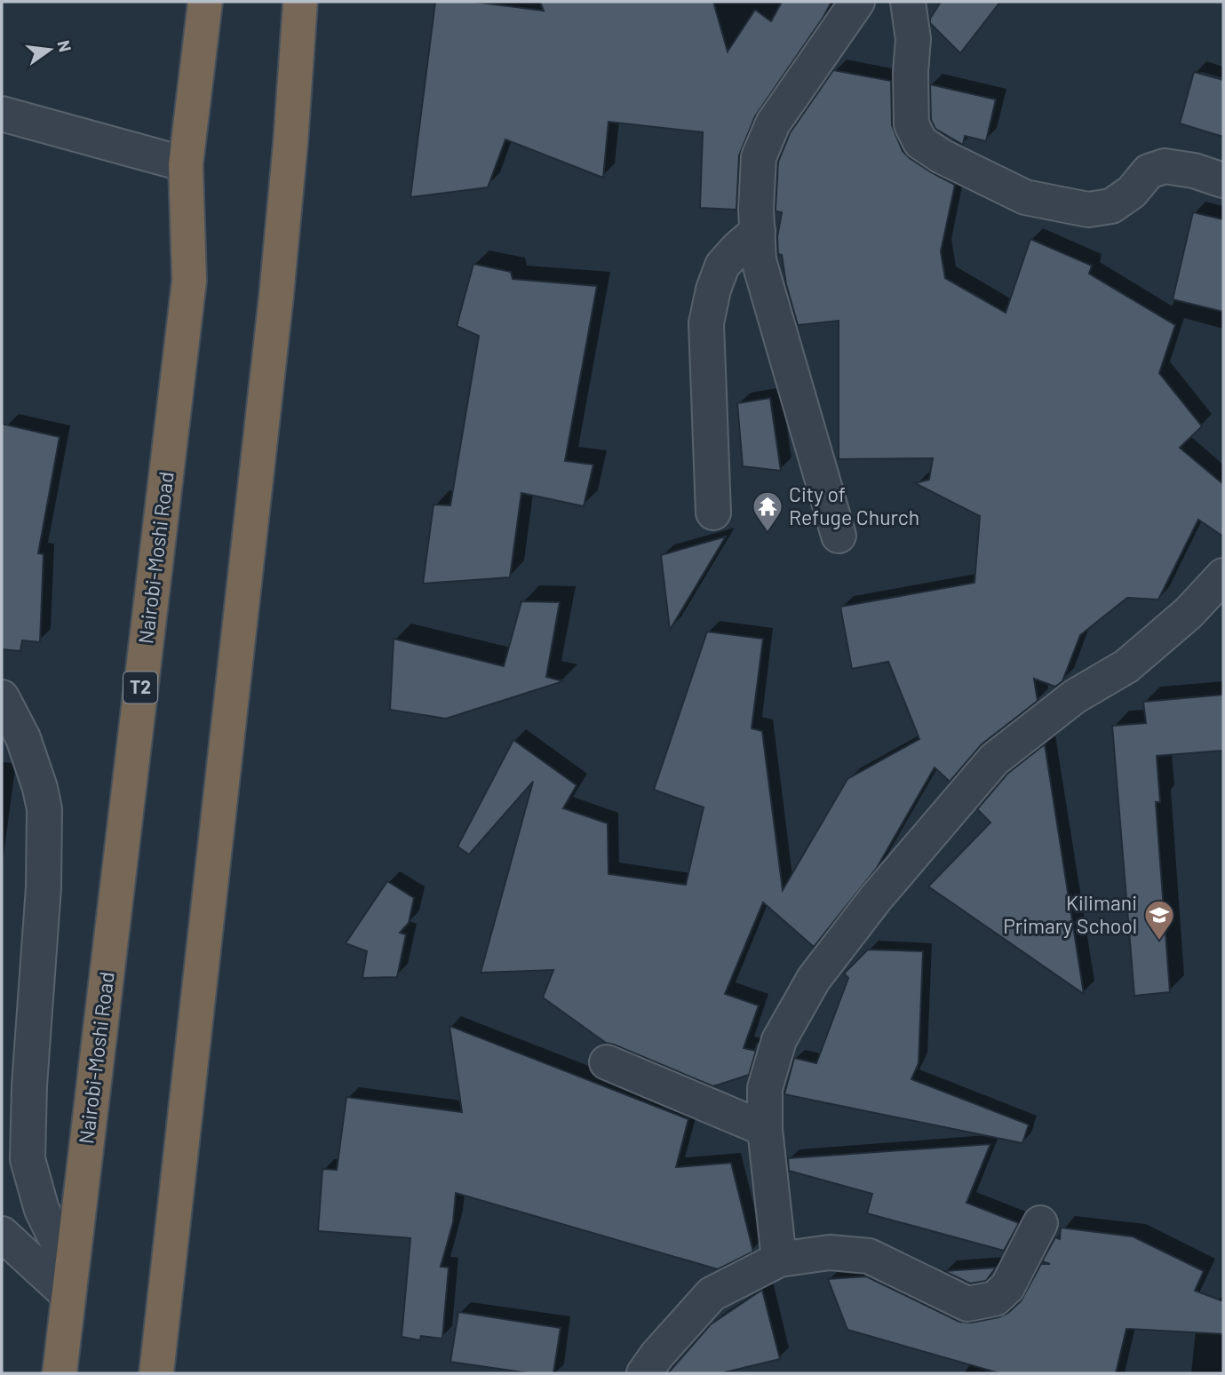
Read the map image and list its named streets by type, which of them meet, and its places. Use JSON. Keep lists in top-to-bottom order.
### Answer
{
  "streets": {
    "highway": ["Nairobi-Moshi Road", "T2"]
  },
  "places": {
    "temple": ["City of Refuge Church"],
    "school or university": ["Kilimani Primary School"]
  },
  "north": "right"
}
